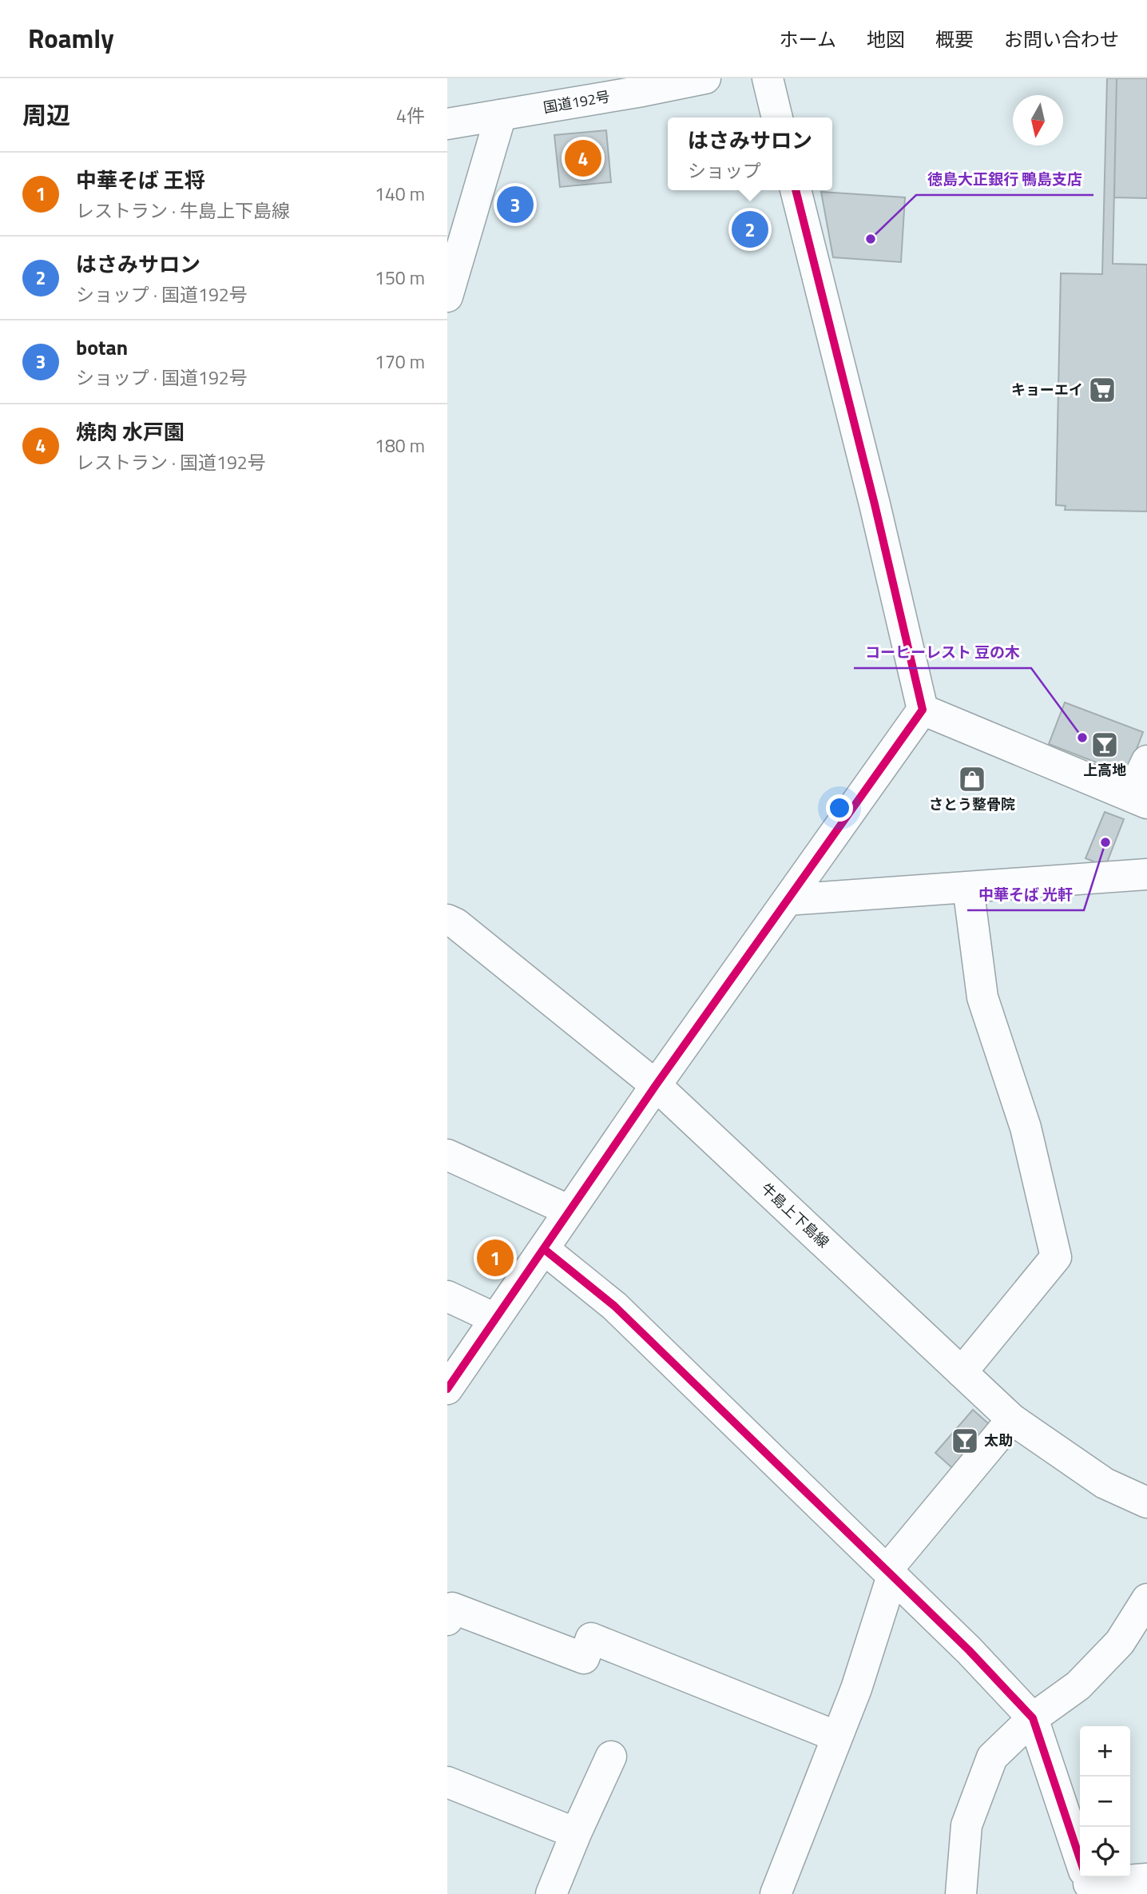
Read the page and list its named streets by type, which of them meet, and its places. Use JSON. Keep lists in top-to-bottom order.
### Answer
{
  "streets": {
    "main road": ["国道192号", "牛島上下島線"]
  },
  "places": {
    "other": ["徳島大正銀行 鴨島支店", "コーヒーレスト 豆の木", "中華そば 光軒"],
    "supermarket": ["キョーエイ"],
    "bar": ["上高地", "太助"],
    "shop": ["さとう整骨院"]
  },
  "north": "bottom",
  "page": {
    "header": "Roamly",
    "nav": [
      "ホーム",
      "地図",
      "概要",
      "お問い合わせ"
    ],
    "heading": ["周辺", "4件"],
    "popup": ["はさみサロン", "ショップ"],
    "pins": [
      "4",
      "3",
      "2",
      "1"
    ],
    "list": [
      {
        "mark": "1",
        "name": "中華そば 王将",
        "note": "レストラン · 牛島上下島線",
        "value": "140 m"
      },
      {
        "mark": "2",
        "name": "はさみサロン",
        "note": "ショップ · 国道192号",
        "value": "150 m"
      },
      {
        "mark": "3",
        "name": "botan",
        "note": "ショップ · 国道192号",
        "value": "170 m"
      },
      {
        "mark": "4",
        "name": "焼肉 水戸園",
        "note": "レストラン · 国道192号",
        "value": "180 m"
      }
    ],
    "map_buttons": ["+", "−"]
  }
}
